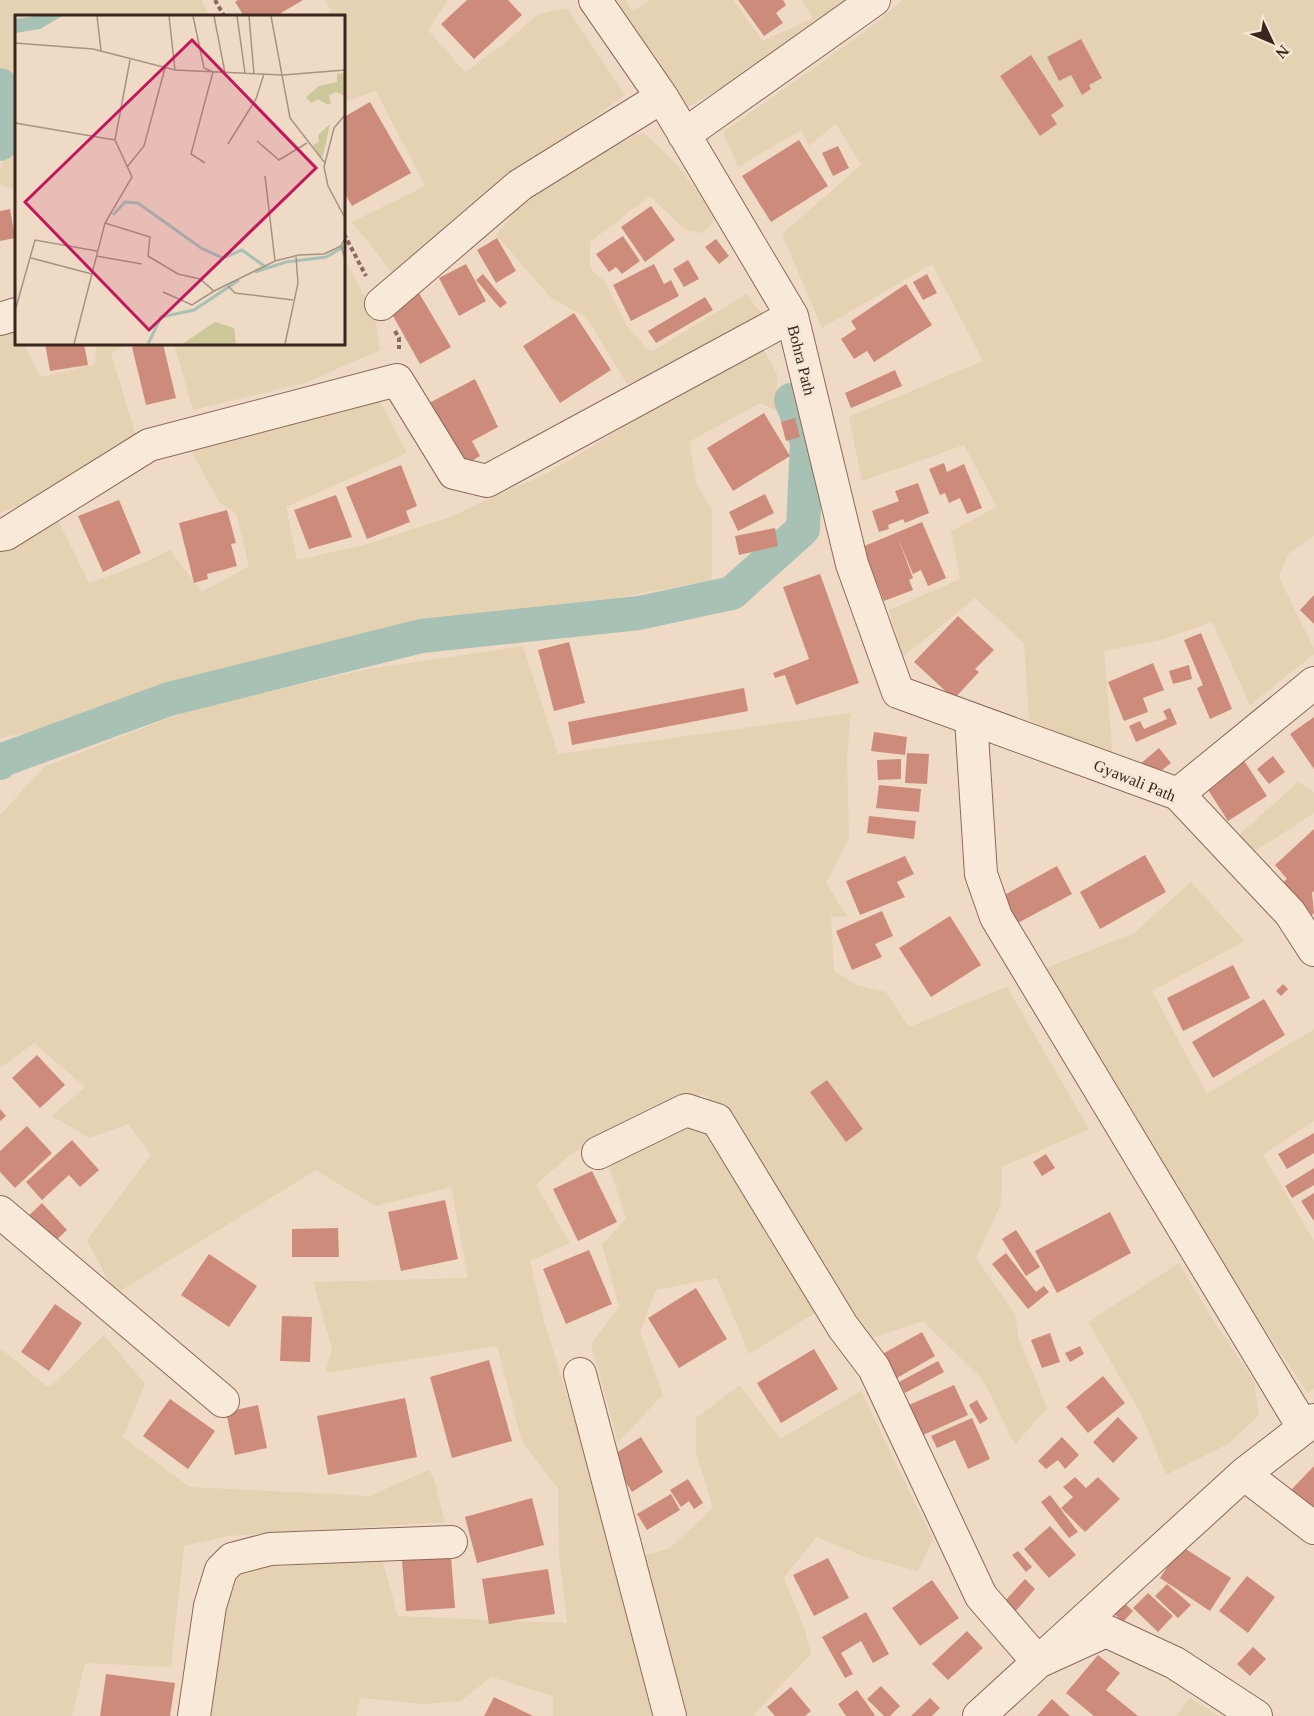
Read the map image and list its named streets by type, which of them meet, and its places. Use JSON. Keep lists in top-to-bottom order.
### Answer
{
  "streets": {
    "street": ["Bohra Path", "Gyawali Path"]
  },
  "crossings": [
    ["Bohra Path", "Gyawali Path"]
  ],
  "north": "bottom right"
}
